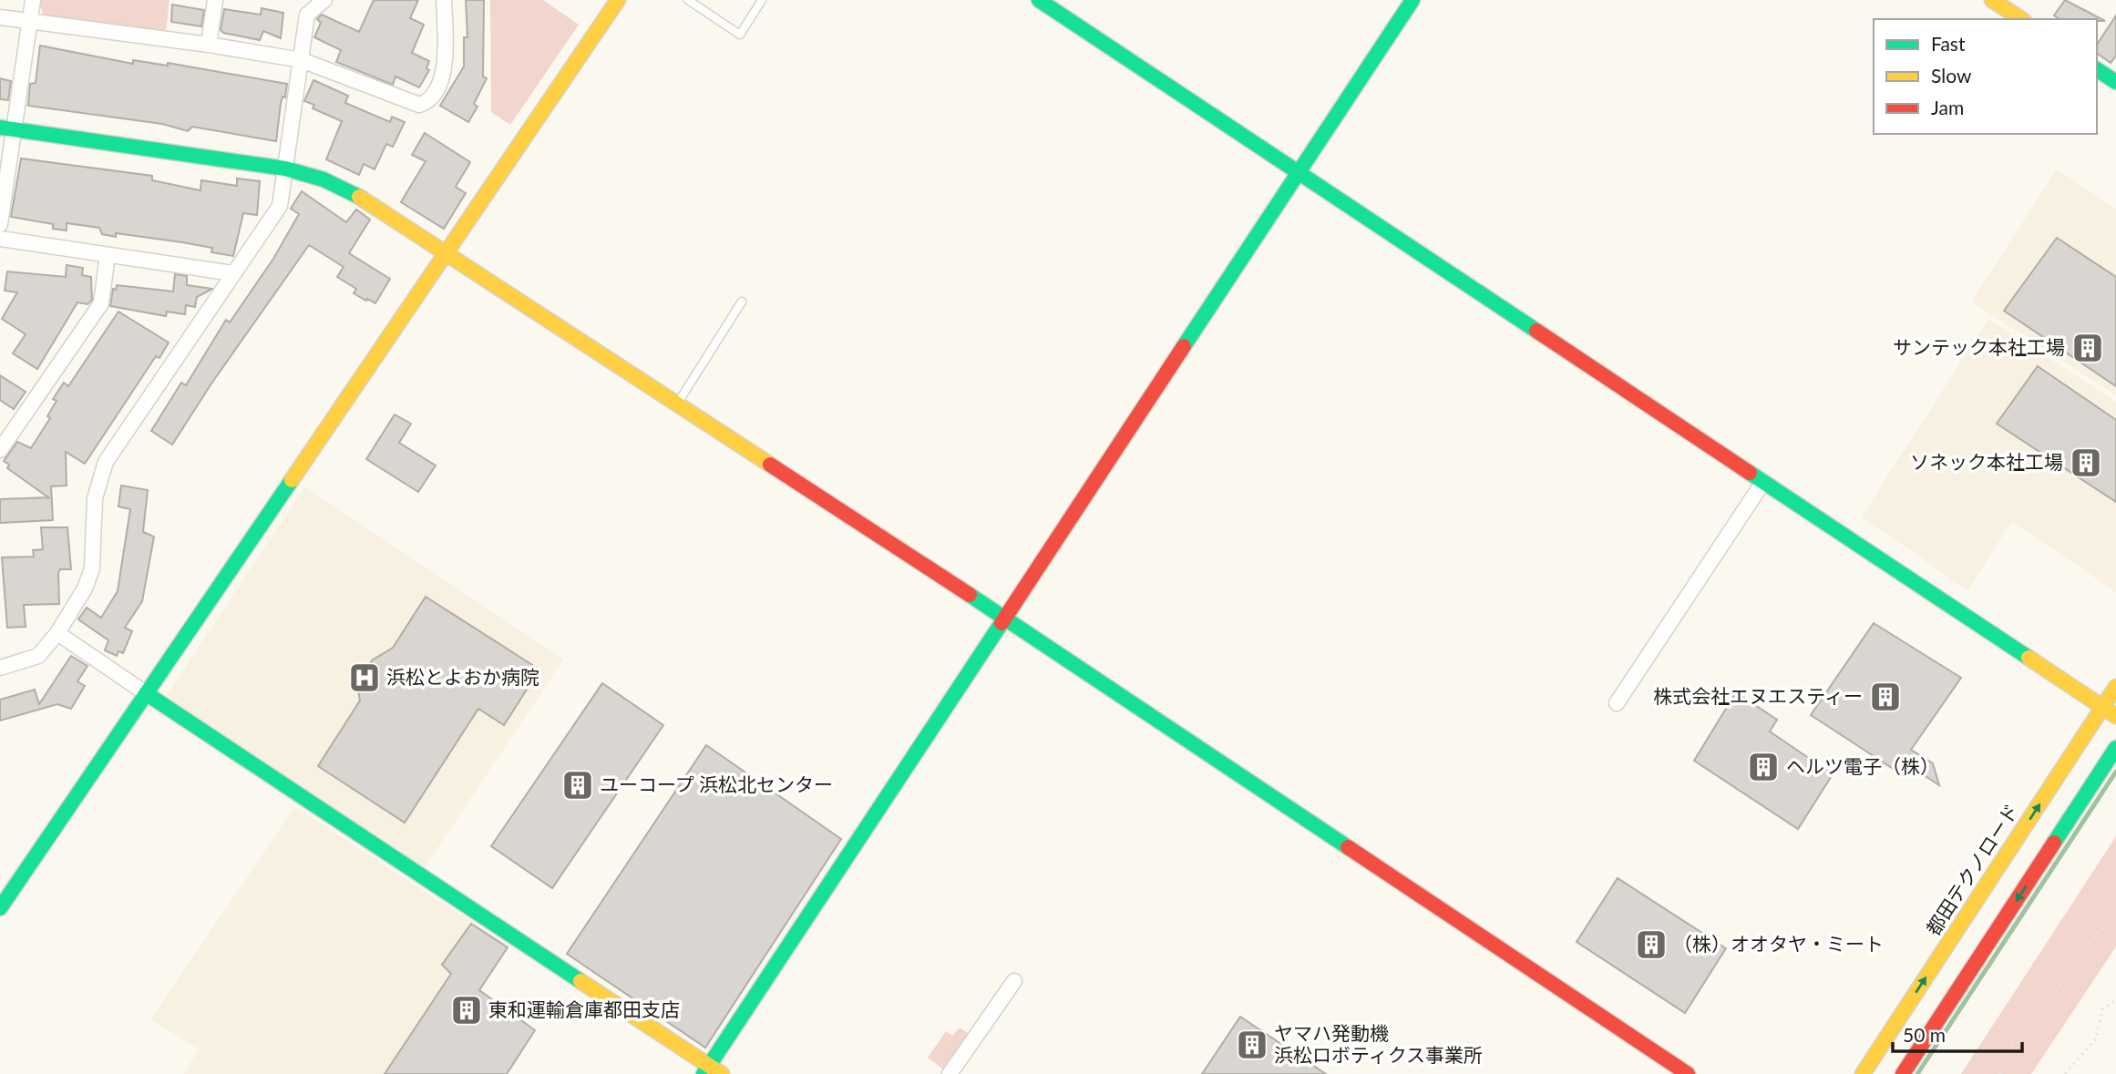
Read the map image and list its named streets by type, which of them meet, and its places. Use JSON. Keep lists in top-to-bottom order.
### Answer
{
  "streets": {
    "street": ["都田テクノロード"]
  },
  "places": {
    "building": [
      "サンテック本社工場",
      "ソネック本社工場",
      "株式会社エヌエスティー",
      "ヘルツ電子（株）",
      "ユーコープ 浜松北センター",
      "（株）オオタヤ・ミート",
      "東和運輸倉庫都田支店",
      "ヤマハ発動機 浜松ロボティクス事業所"
    ],
    "hospital": ["浜松とよおか病院"]
  },
  "legend": ["Fast", "Slow", "Jam"],
  "scale_bar": "50 m"
}
